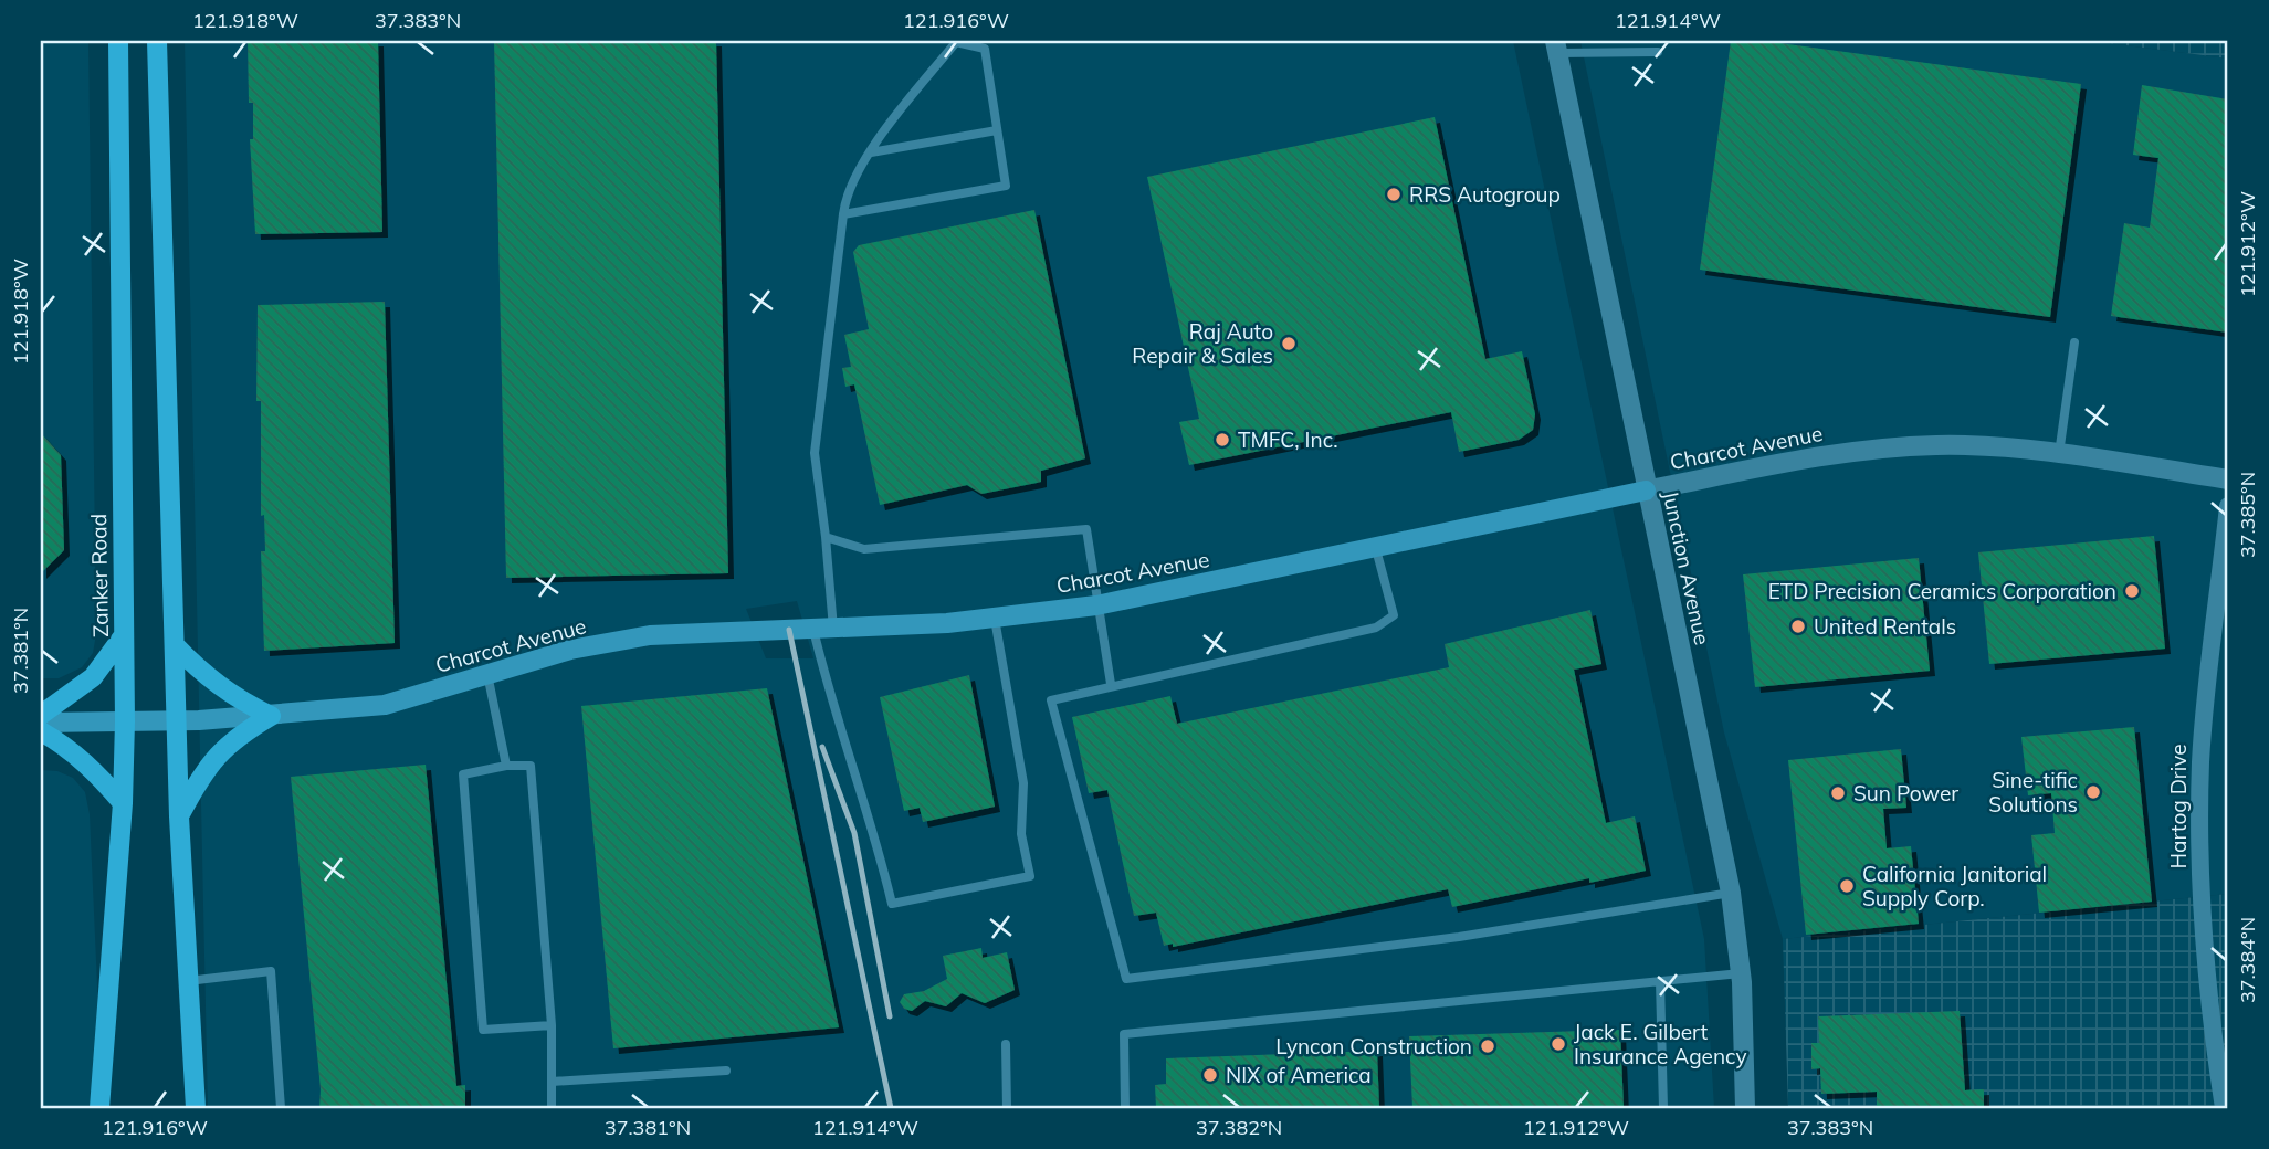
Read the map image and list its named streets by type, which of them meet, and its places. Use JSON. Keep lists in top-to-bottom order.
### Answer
{
  "streets": {
    "main road": ["Charcot Avenue", "Zanker Road"],
    "street": ["Junction Avenue", "Hartog Drive"]
  },
  "crossings": [
    ["Charcot Avenue", "Junction Avenue"],
    ["Charcot Avenue", "Zanker Road"]
  ],
  "places": [
    "RRS Autogroup",
    "Raj Auto Repair & Sales",
    "TMFC, Inc.",
    "ETD Precision Ceramics Corporation",
    "United Rentals",
    "Sine-tific Solutions",
    "Sun Power",
    "California Janitorial Supply Corp.",
    "Jack E. Gilbert Insurance Agency",
    "Lyncon Construction",
    "NIX of America"
  ],
  "coordinates": [
    "121.918°W",
    "37.383°N",
    "121.916°W",
    "121.914°W",
    "121.912°W",
    "37.385°N",
    "37.381°N",
    "37.384°N",
    "37.382°N"
  ]
}
